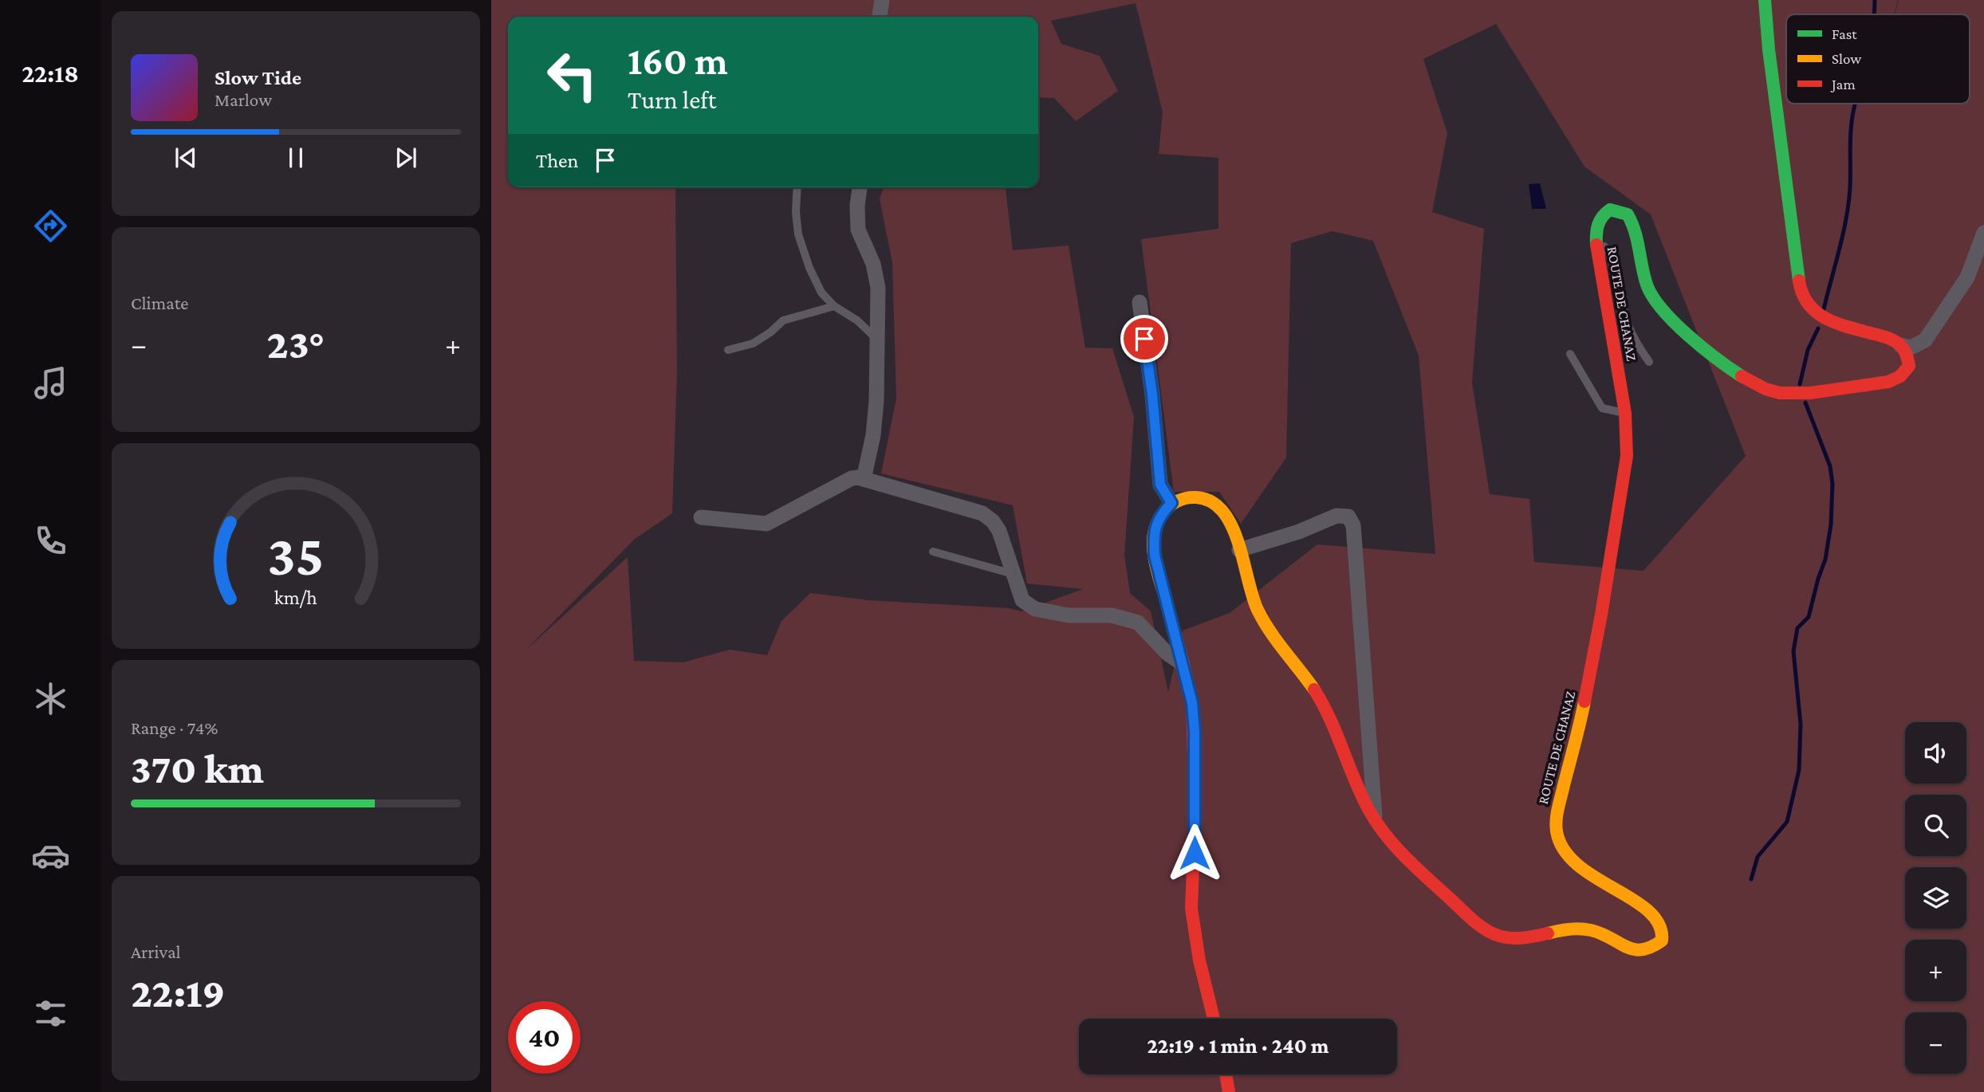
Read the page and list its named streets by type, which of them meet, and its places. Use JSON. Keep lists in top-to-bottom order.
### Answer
{
  "streets": {
    "street": ["ROUTE DE CHANAZ"]
  },
  "legend": ["Fast", "Slow", "Jam"],
  "page": {
    "tabs": "22:18",
    "turn": ["160 m", "Turn left"],
    "song": ["Slow Tide", "Marlow"],
    "then": "Then",
    "tile": [
      "Climate",
      ["Range · 74%", "370 km"],
      ["Arrival", "22:19"]
    ],
    "heat": ["−", "23°", "+"],
    "map_buttons": ["+", "−"],
    "limit": "40",
    "trip": "22:19 · 1 min · 240 m",
    "gauge": ["35", "km/h"]
  }
}
